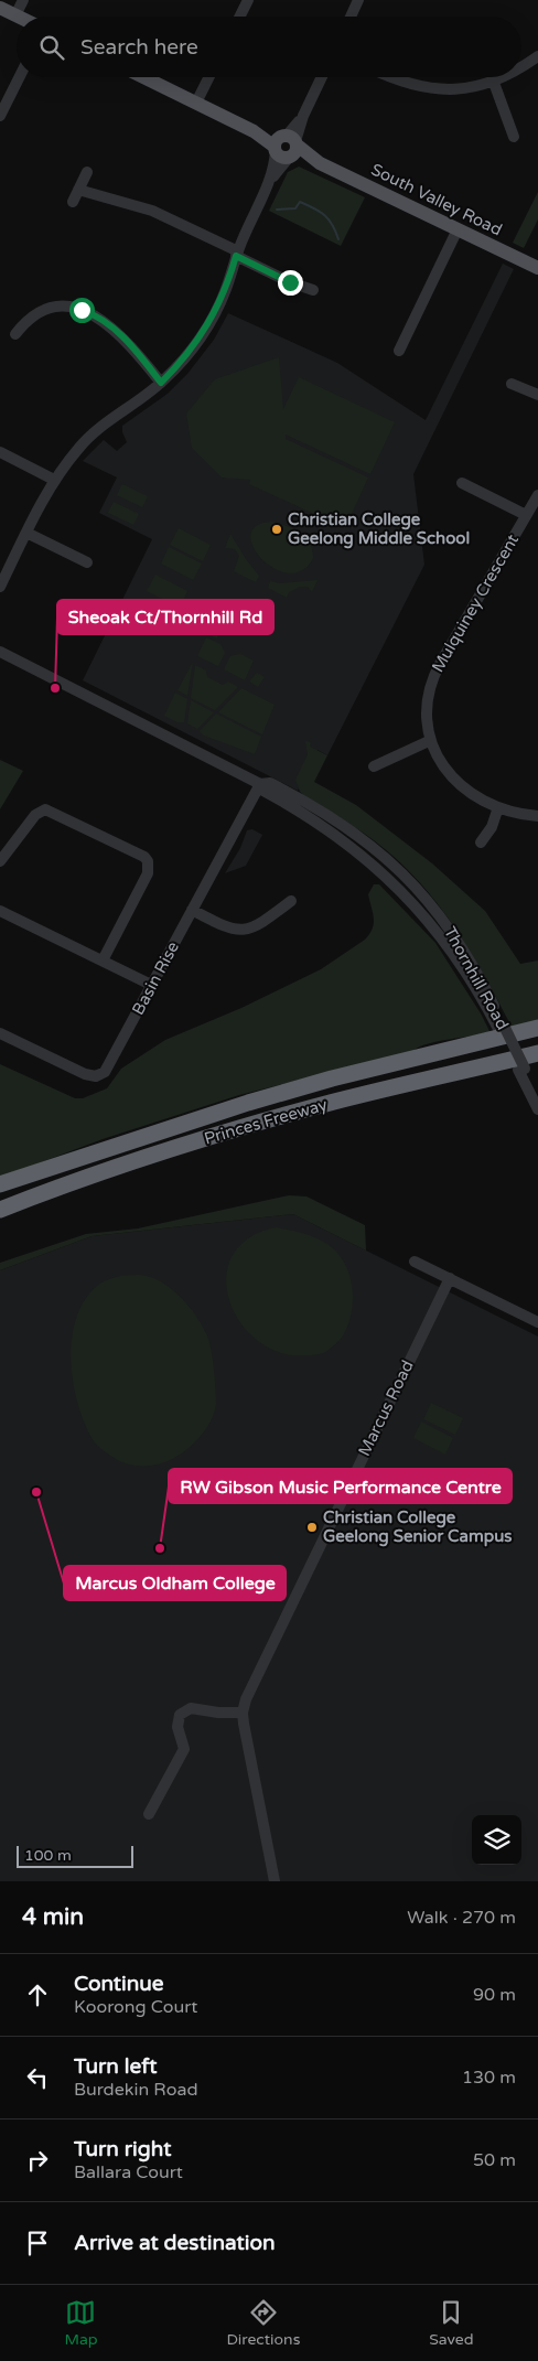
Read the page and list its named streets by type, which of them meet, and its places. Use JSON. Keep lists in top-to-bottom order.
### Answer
{
  "streets": {
    "highway": ["Princes Freeway"],
    "main road": ["South Valley Road"],
    "street": [
      "Mulquiney Crescent",
      "Basin Rise",
      "Thornhill Road",
      "Marcus Road"
    ]
  },
  "crossings": [
    ["Basin Rise", "Thornhill Road"]
  ],
  "places": [
    "Christian College Geelong Middle School",
    "Sheoak Ct/Thornhill Rd",
    "Marcus Oldham College",
    "Christian College Geelong Senior Campus",
    "RW Gibson Music Performance Centre"
  ],
  "scale_bar": "100 m",
  "page": {
    "search": "Search here",
    "scale": "100 m",
    "heading": ["4 min", "Walk · 270 m"],
    "list": [
      ["Continue", "Koorong Court", "90 m"],
      ["Turn left", "Burdekin Road", "130 m"],
      ["Turn right", "Ballara Court", "50 m"],
      "Arrive at destination"
    ],
    "nav": ["Map", "Directions", "Saved"]
  }
}
